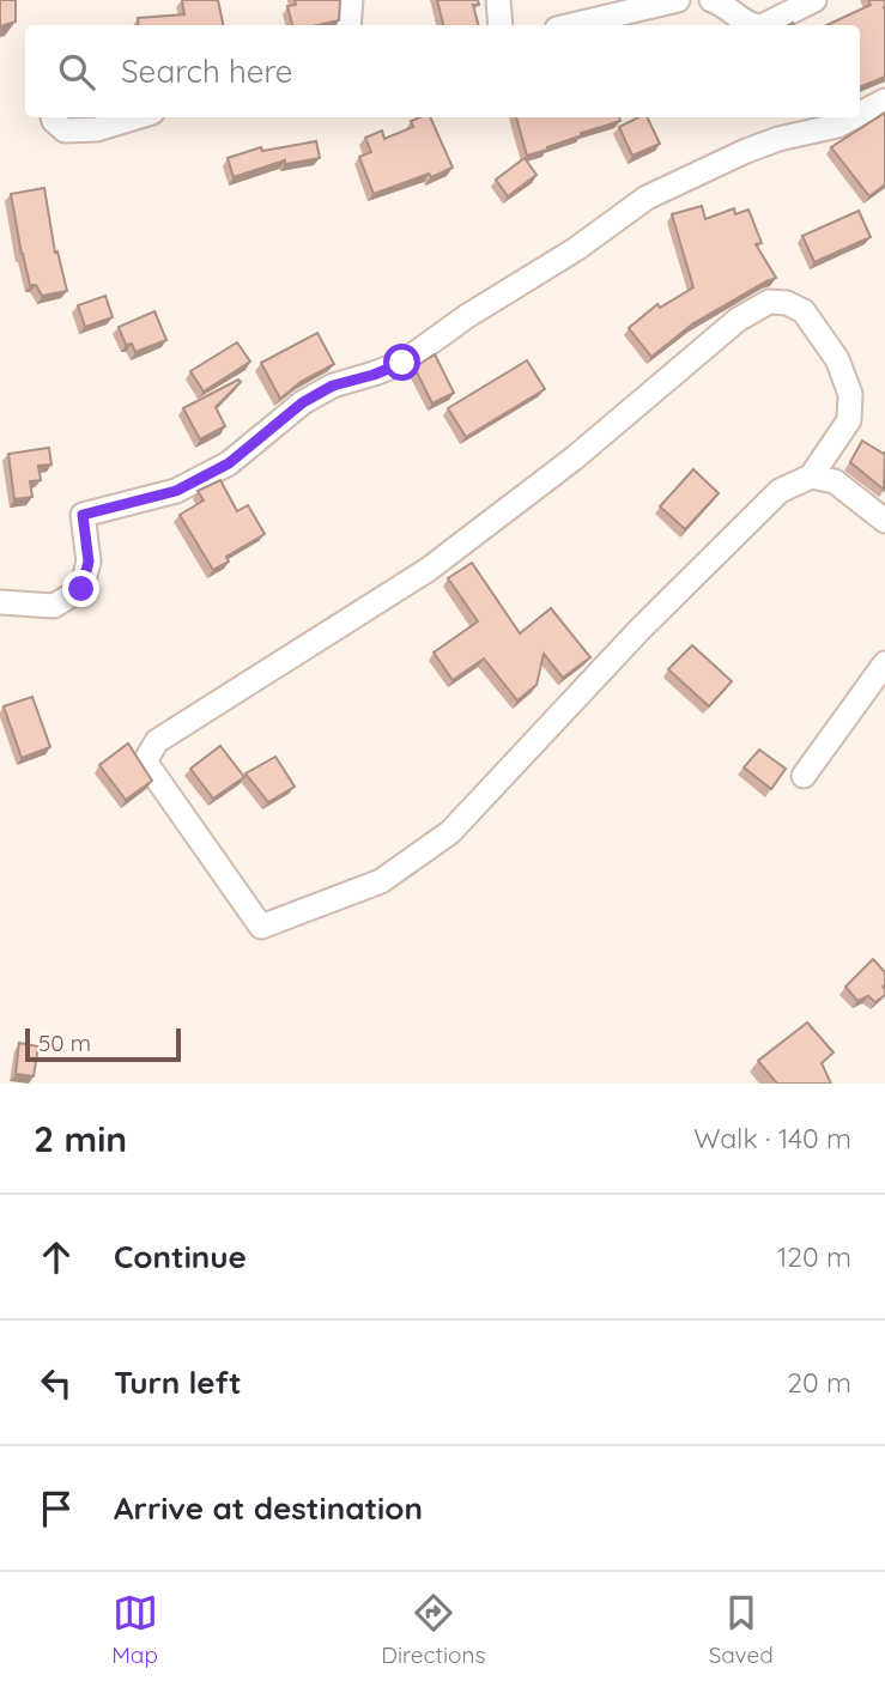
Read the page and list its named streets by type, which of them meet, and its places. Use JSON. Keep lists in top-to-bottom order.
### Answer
{
  "scale_bar": "50 m",
  "page": {
    "search": "Search here",
    "scale": "50 m",
    "heading": ["2 min", "Walk · 140 m"],
    "list": [
      ["Continue", "120 m"],
      ["Turn left", "20 m"],
      "Arrive at destination"
    ],
    "nav": ["Map", "Directions", "Saved"]
  }
}
